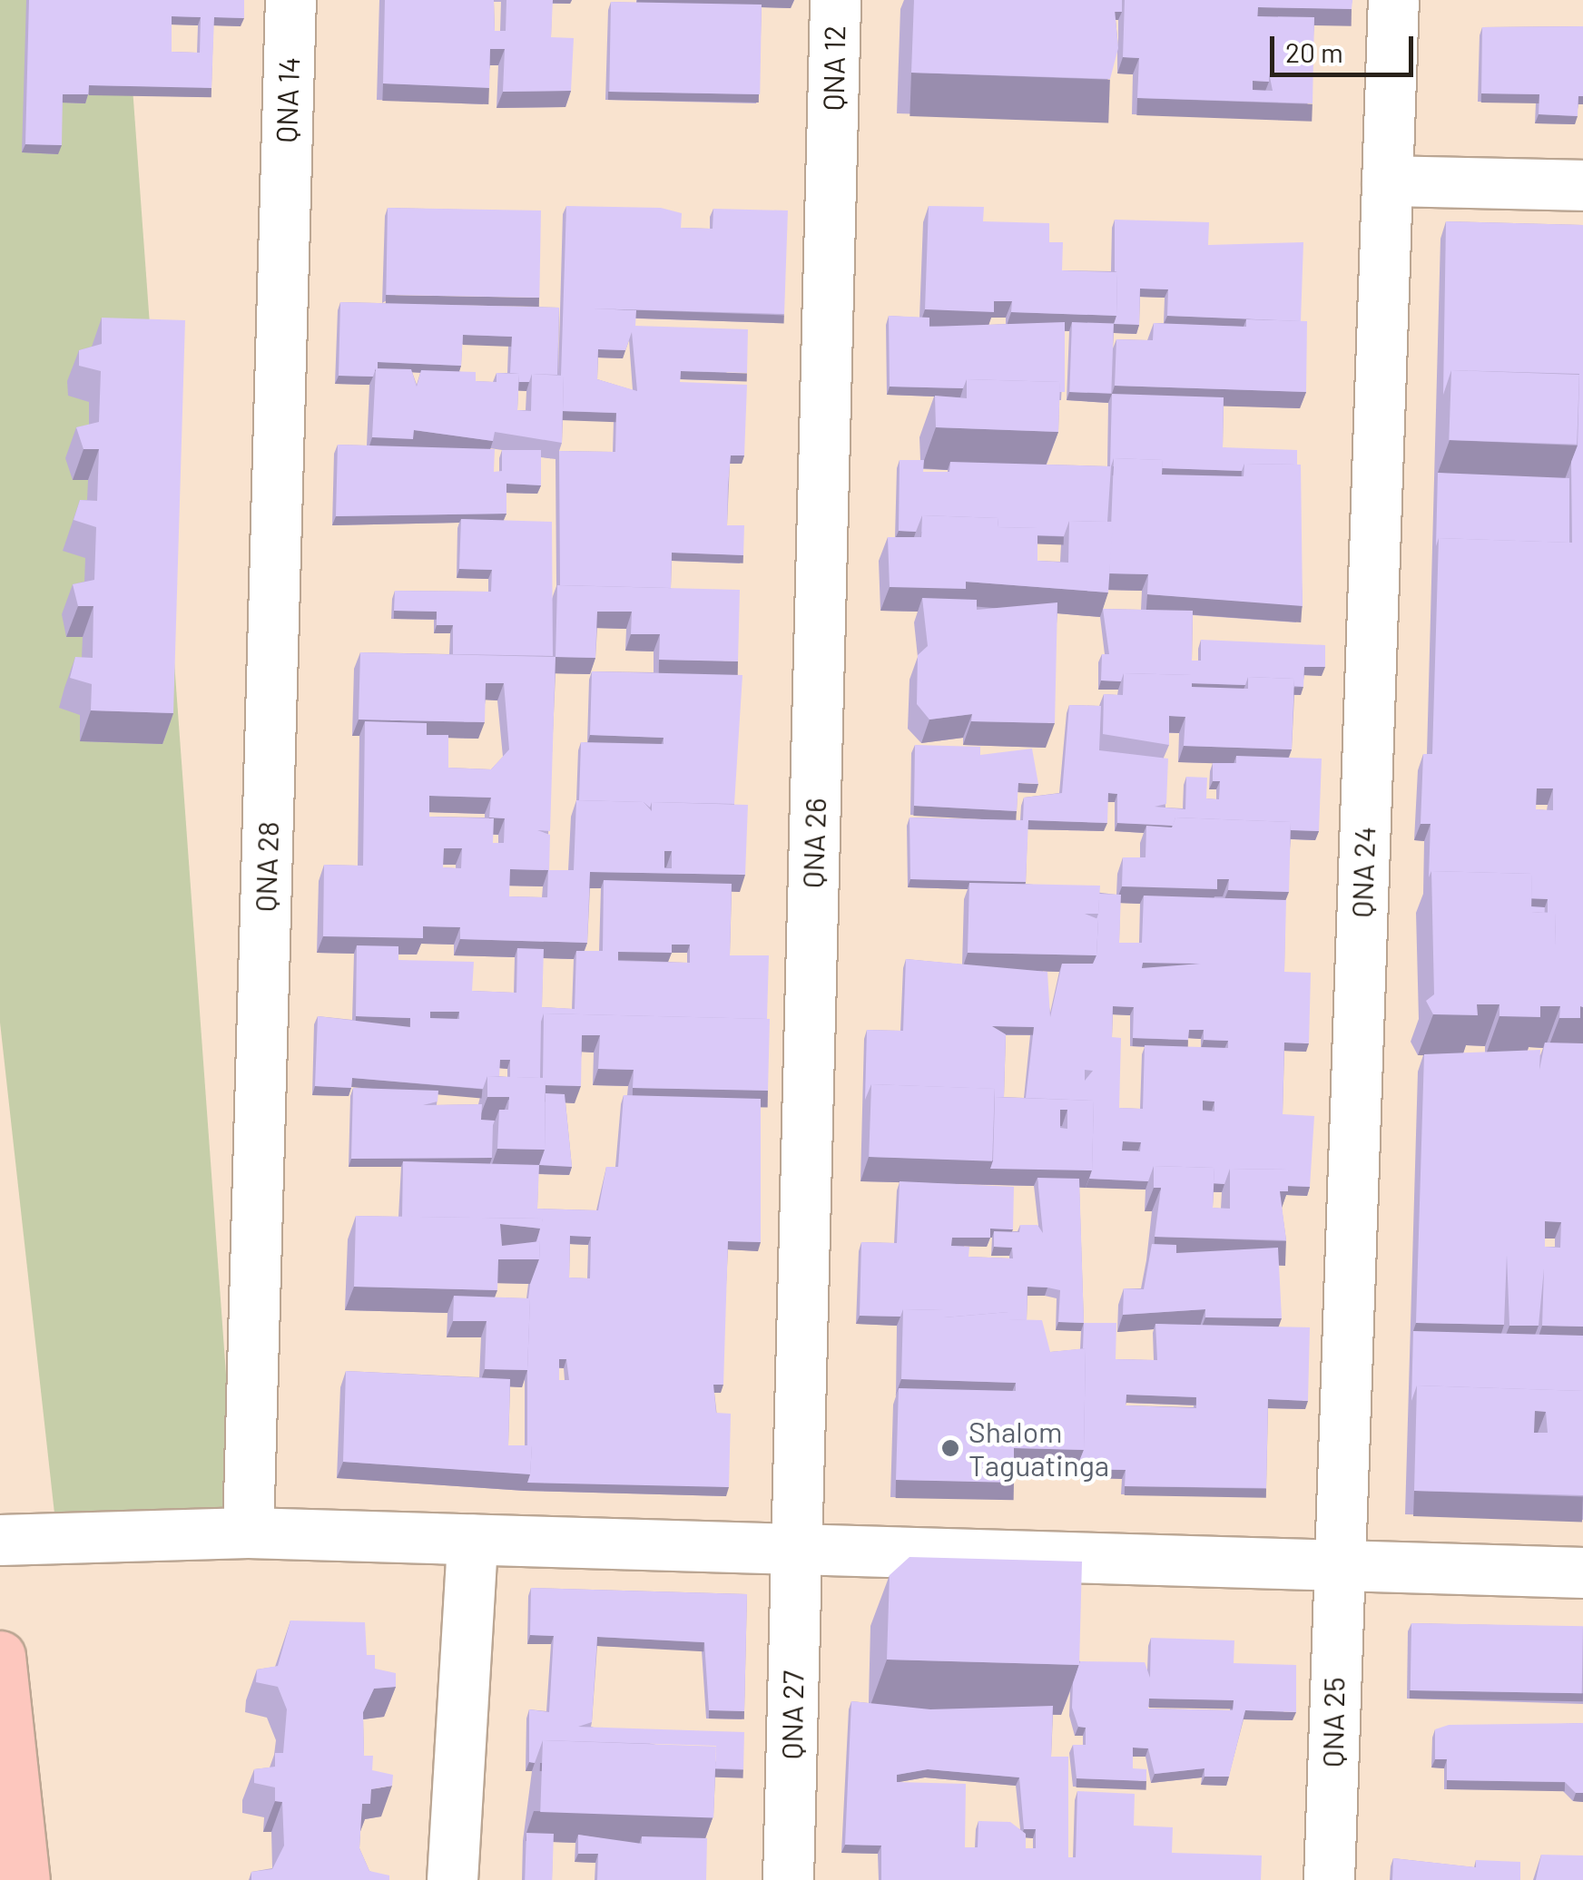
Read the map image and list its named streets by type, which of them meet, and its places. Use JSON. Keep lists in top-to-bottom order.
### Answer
{
  "streets": {
    "street": [
      "QNA 12",
      "QNA 14",
      "QNA 26",
      "QNA 28",
      "QNA 24",
      "QNA 27",
      "QNA 25"
    ]
  },
  "crossings": [
    ["QNA 12", "QNA 26"],
    ["QNA 14", "QNA 28"],
    ["QNA 26", "QNA 27"],
    ["QNA 24", "QNA 25"]
  ],
  "places": ["Shalom Taguatinga"],
  "scale_bar": "20 m"
}
